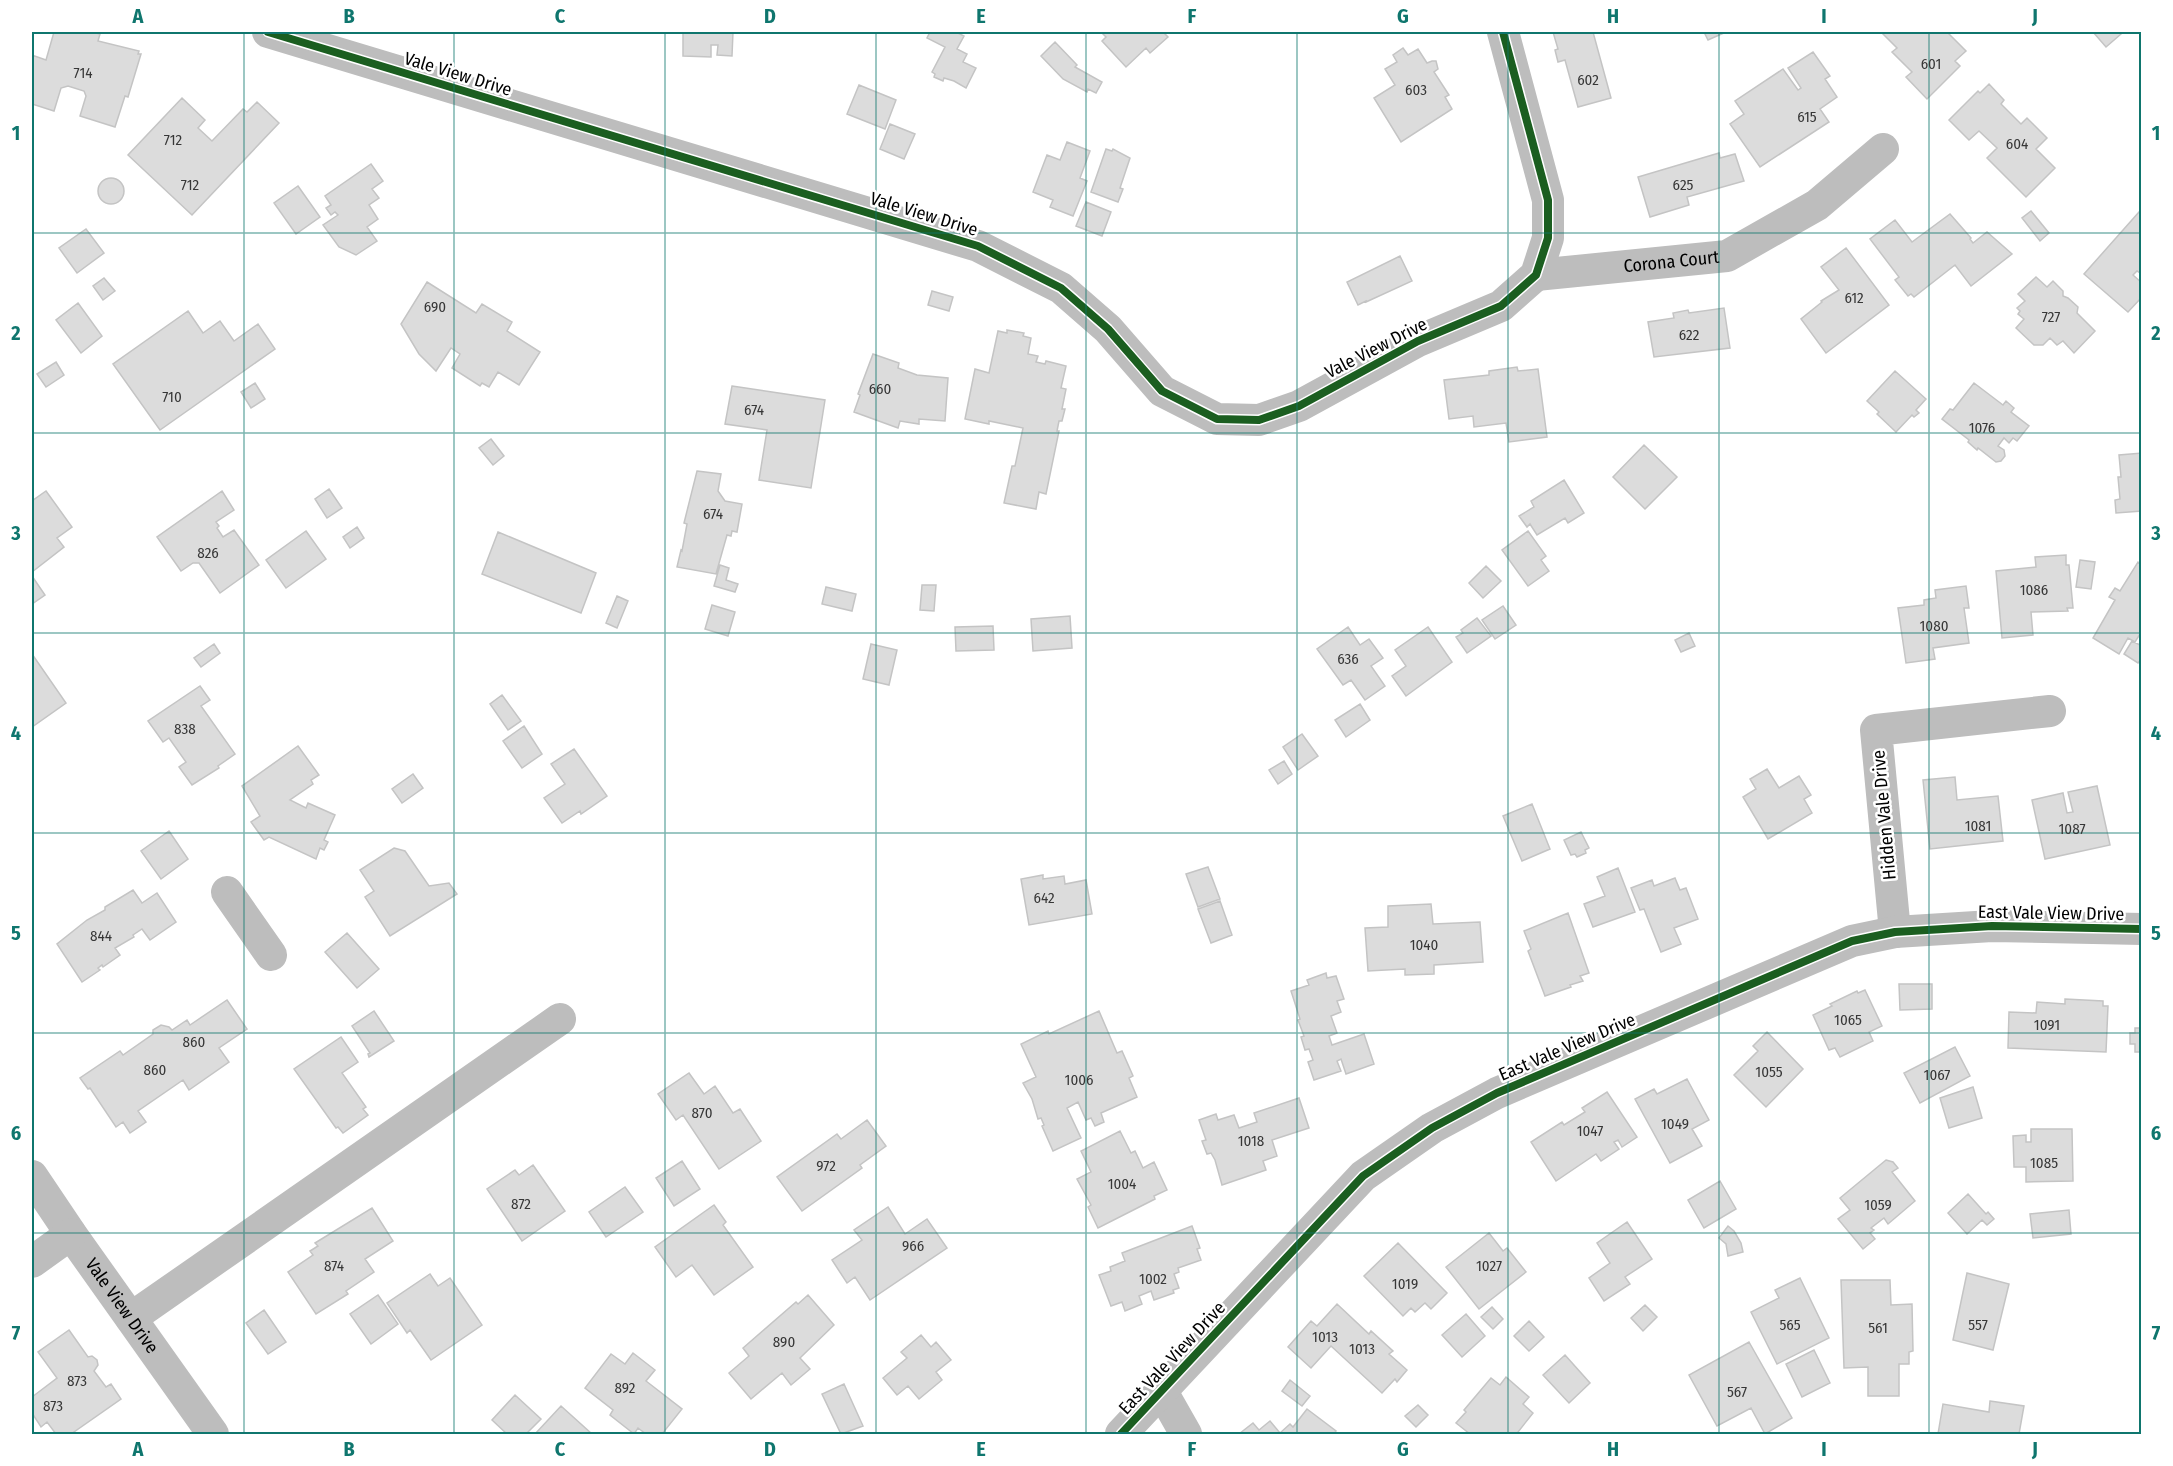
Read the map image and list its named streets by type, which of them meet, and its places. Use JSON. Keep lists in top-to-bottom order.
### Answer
{
  "streets": {
    "street": [
      "Vale View Drive",
      "Corona Court",
      "Hidden Vale Drive",
      "East Vale View Drive"
    ]
  },
  "crossings": [
    ["Vale View Drive", "Corona Court"],
    ["Hidden Vale Drive", "East Vale View Drive"]
  ],
  "house_numbers": [
    "601",
    "714",
    "602",
    "603",
    "615",
    "712",
    "604",
    "712",
    "625",
    "612",
    "690",
    "727",
    "622",
    "660",
    "710",
    "674",
    "1076",
    "674",
    "826",
    "1086",
    "1080",
    "636",
    "838",
    "1081",
    "1087",
    "642",
    "844",
    "1040",
    "1065",
    "1091",
    "860",
    "860",
    "1055",
    "1067",
    "1006",
    "870",
    "1049",
    "1047",
    "1018",
    "1085",
    "972",
    "1004",
    "872",
    "1059",
    "966",
    "874",
    "1027",
    "1002",
    "1019",
    "565",
    "557",
    "561",
    "1013",
    "890",
    "1013",
    "873",
    "892",
    "567",
    "873"
  ],
  "grid": {
    "columns": [
      "A",
      "B",
      "C",
      "D",
      "E",
      "F",
      "G",
      "H",
      "I",
      "J"
    ],
    "rows": [
      "1",
      "2",
      "3",
      "4",
      "5",
      "6",
      "7"
    ]
  }
}
